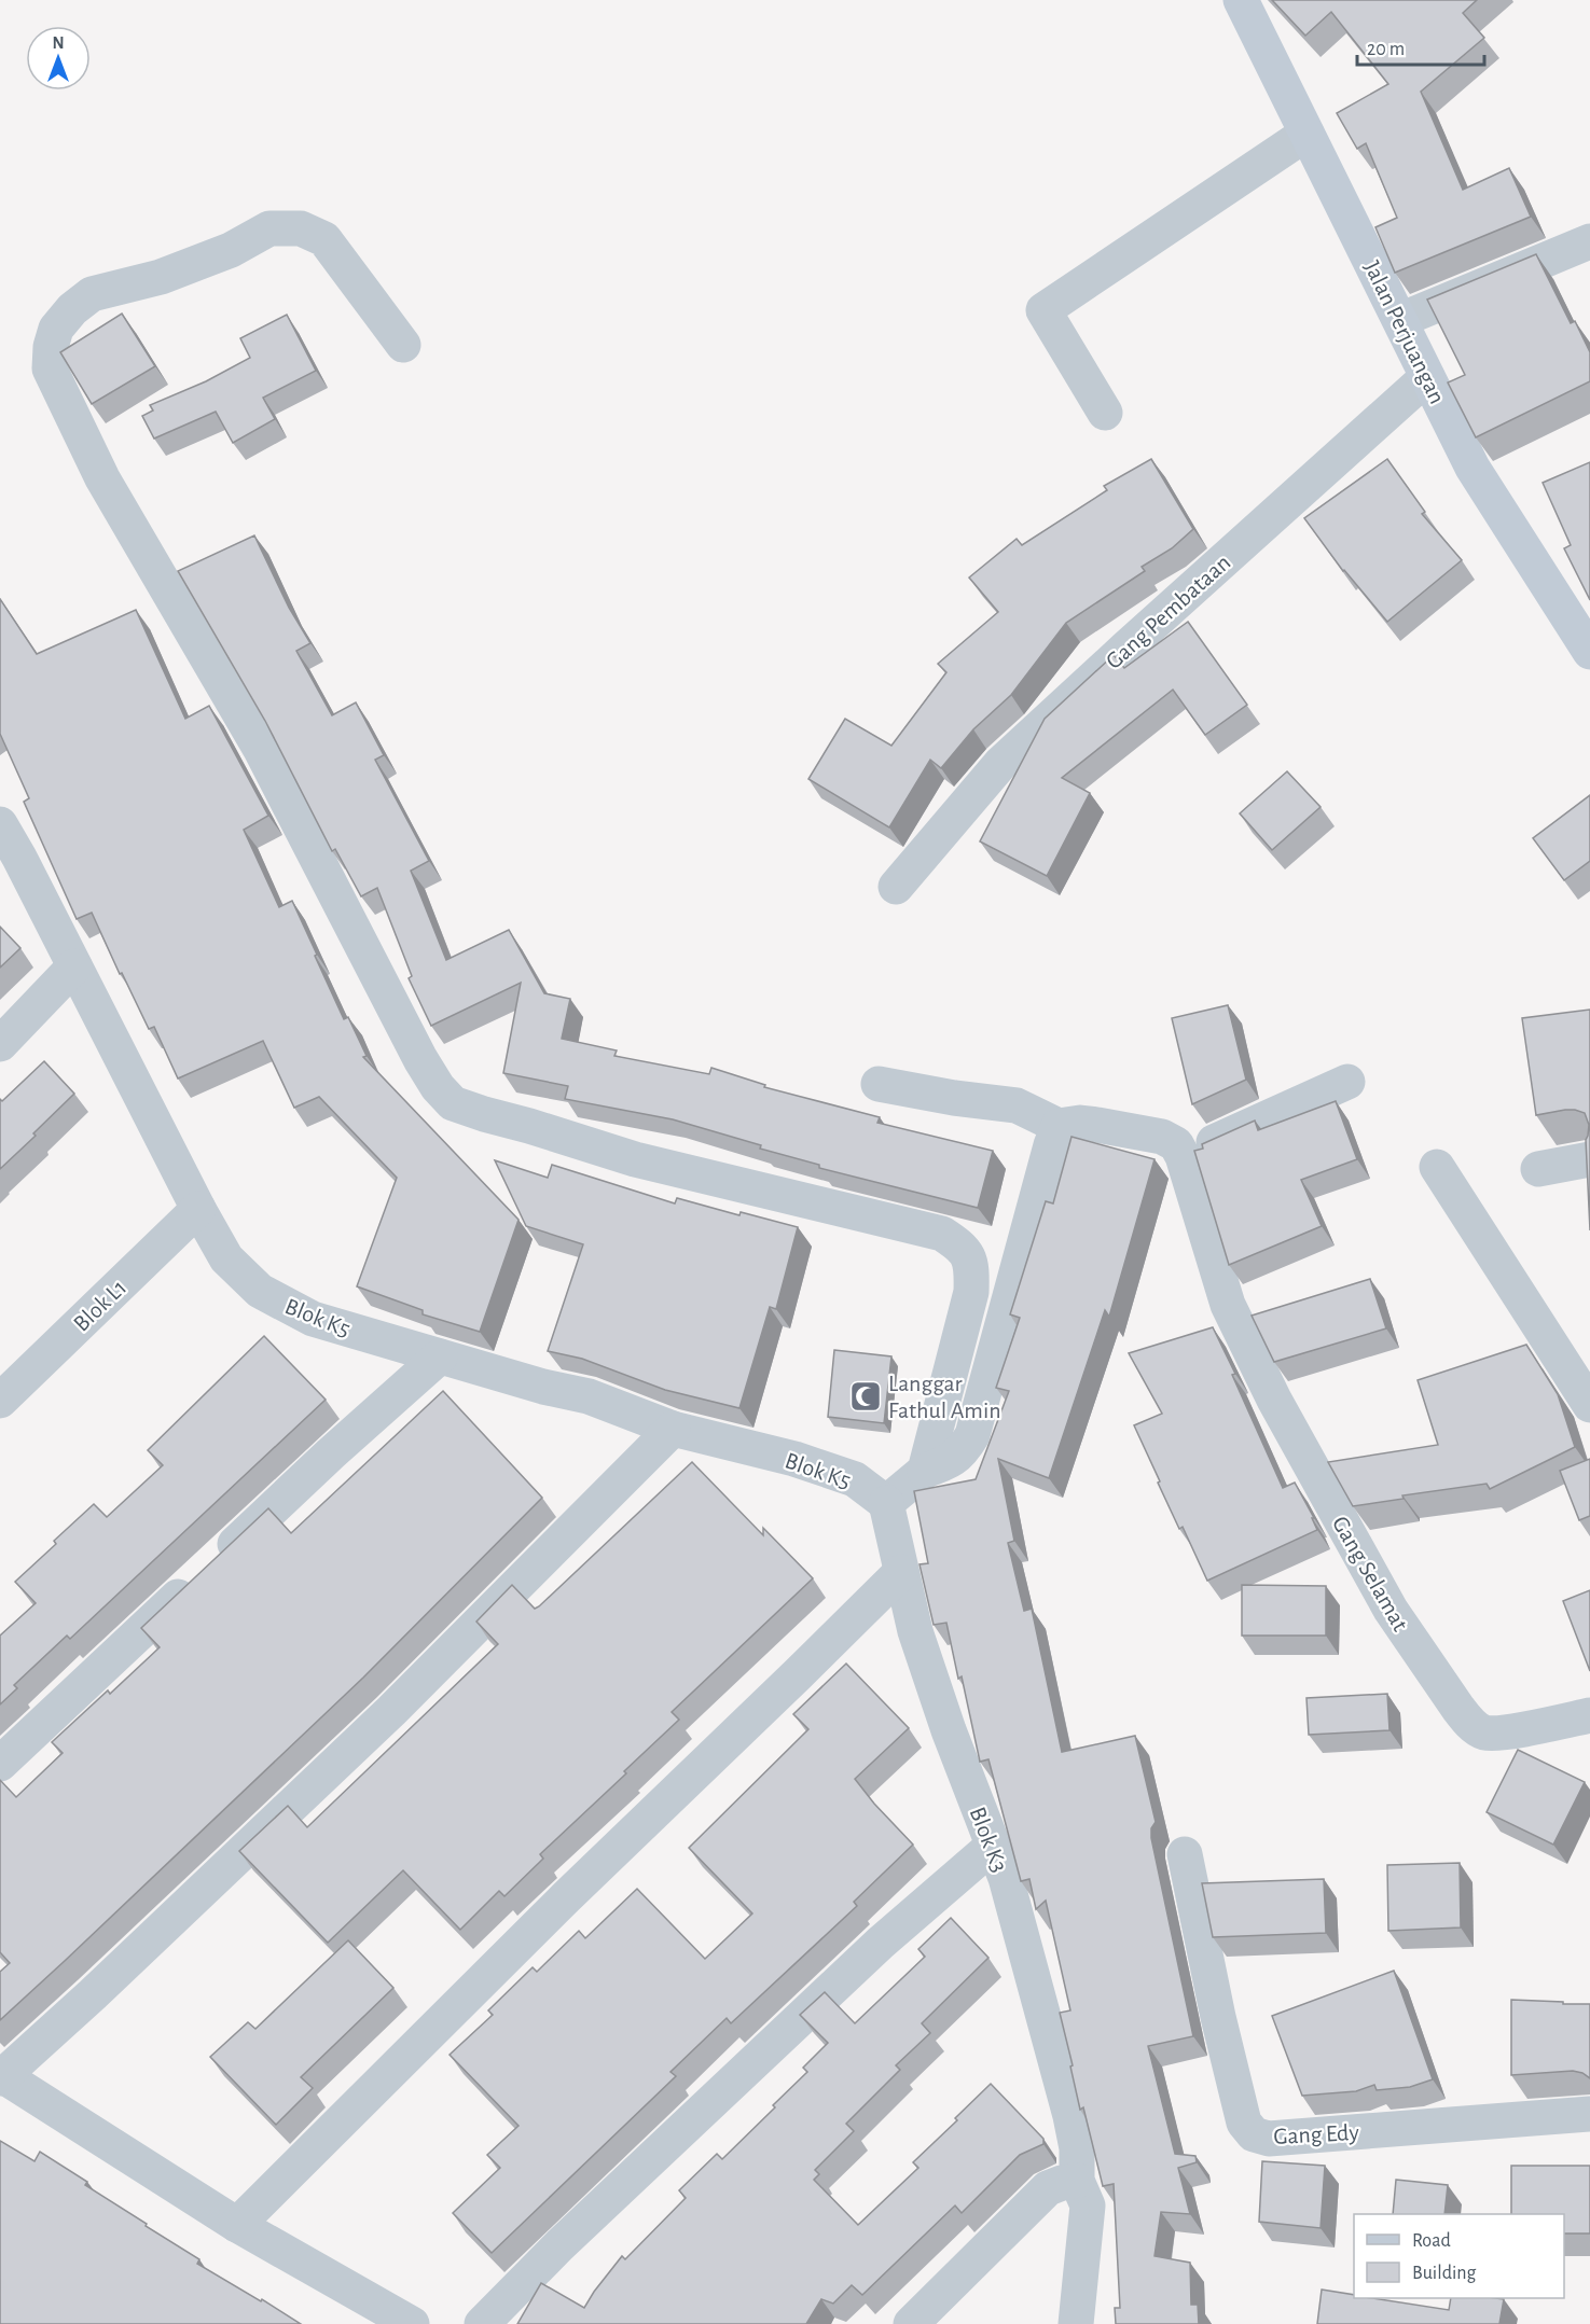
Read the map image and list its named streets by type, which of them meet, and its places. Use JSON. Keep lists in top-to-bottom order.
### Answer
{
  "streets": {
    "street": [
      "Jalan Perjuangan",
      "Gang Pembataan",
      "Blok L1",
      "Blok K5",
      "Gang Selamat",
      "Blok K3",
      "Gang Edy"
    ]
  },
  "crossings": [
    ["Jalan Perjuangan", "Gang Pembataan"],
    ["Blok L1", "Blok K5"],
    ["Blok K5", "Blok K3"]
  ],
  "places": {
    "mosque": ["Langgar Fathul Amin"]
  },
  "legend": ["Road", "Building"],
  "scale_bar": "20 m",
  "north": "top"
}
